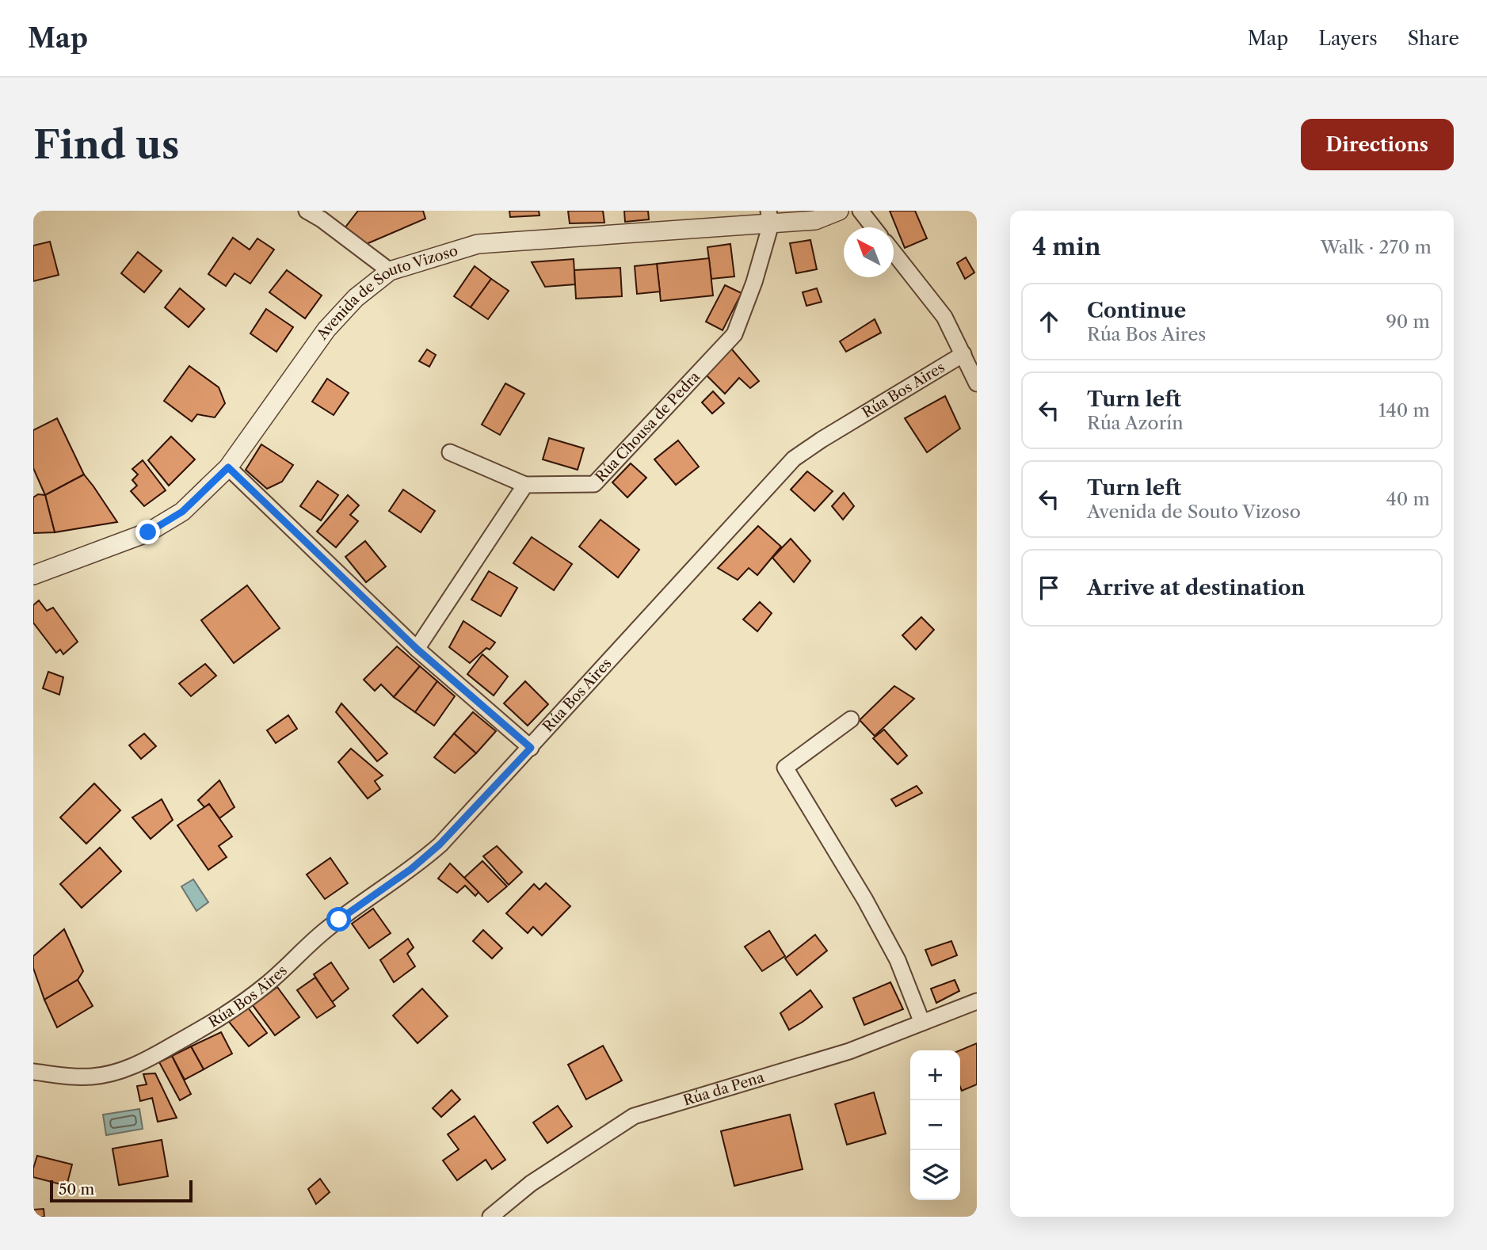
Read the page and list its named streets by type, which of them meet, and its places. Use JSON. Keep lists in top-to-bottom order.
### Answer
{
  "streets": {
    "street": [
      "Avenida de Souto Vizoso",
      "Rúa Bos Aires",
      "Rúa Chousa de Pedra",
      "Rúa da Pena"
    ]
  },
  "crossings": [
    ["Avenida de Souto Vizoso", "Rúa Chousa de Pedra"]
  ],
  "scale_bar": "50 m",
  "north": "top left",
  "page": {
    "header": "Map",
    "nav": ["Map", "Layers", "Share"],
    "buttons": "Directions",
    "title": "Find us",
    "heading": ["4 min", "Walk · 270 m"],
    "list": [
      ["Continue", "Rúa Bos Aires", "90 m"],
      ["Turn left", "Rúa Azorín", "140 m"],
      ["Turn left", "Avenida de Souto Vizoso", "40 m"],
      "Arrive at destination"
    ],
    "map_buttons": ["+", "−"],
    "scale": "50 m"
  }
}
